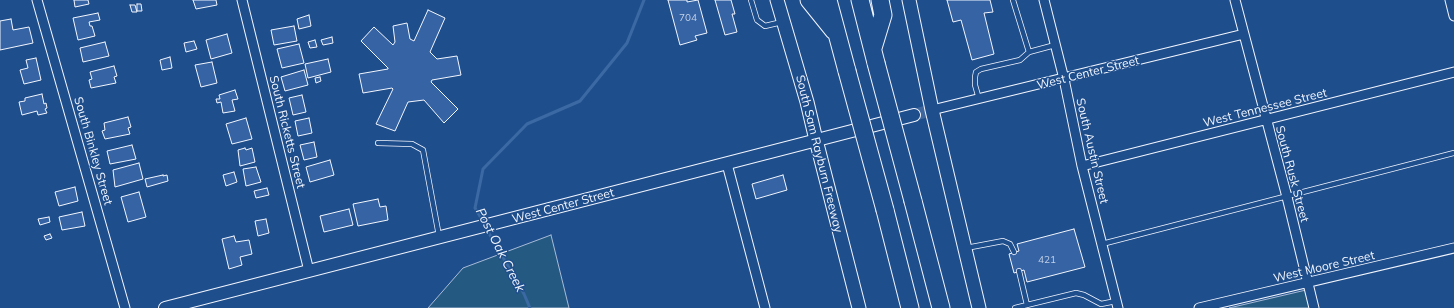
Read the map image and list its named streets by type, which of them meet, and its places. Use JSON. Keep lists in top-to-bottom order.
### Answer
{
  "streets": {
    "main road": ["South Sam Rayburn Freeway"],
    "street": [
      "West Center Street",
      "West Tennessee Street",
      "South Ricketts Street",
      "South Binkley Street",
      "South Austin Street",
      "South Rusk Street",
      "West Moore Street"
    ]
  },
  "crossings": [
    ["West Center Street", "South Ricketts Street"],
    ["West Center Street", "South Austin Street"],
    ["West Center Street", "South Sam Rayburn Freeway"],
    ["West Center Street", "South Rusk Street"],
    ["West Tennessee Street", "South Austin Street"],
    ["West Tennessee Street", "South Rusk Street"],
    ["South Rusk Street", "West Moore Street"]
  ],
  "water": ["Post Oak Creek"],
  "house_numbers": ["704", "421"]
}
